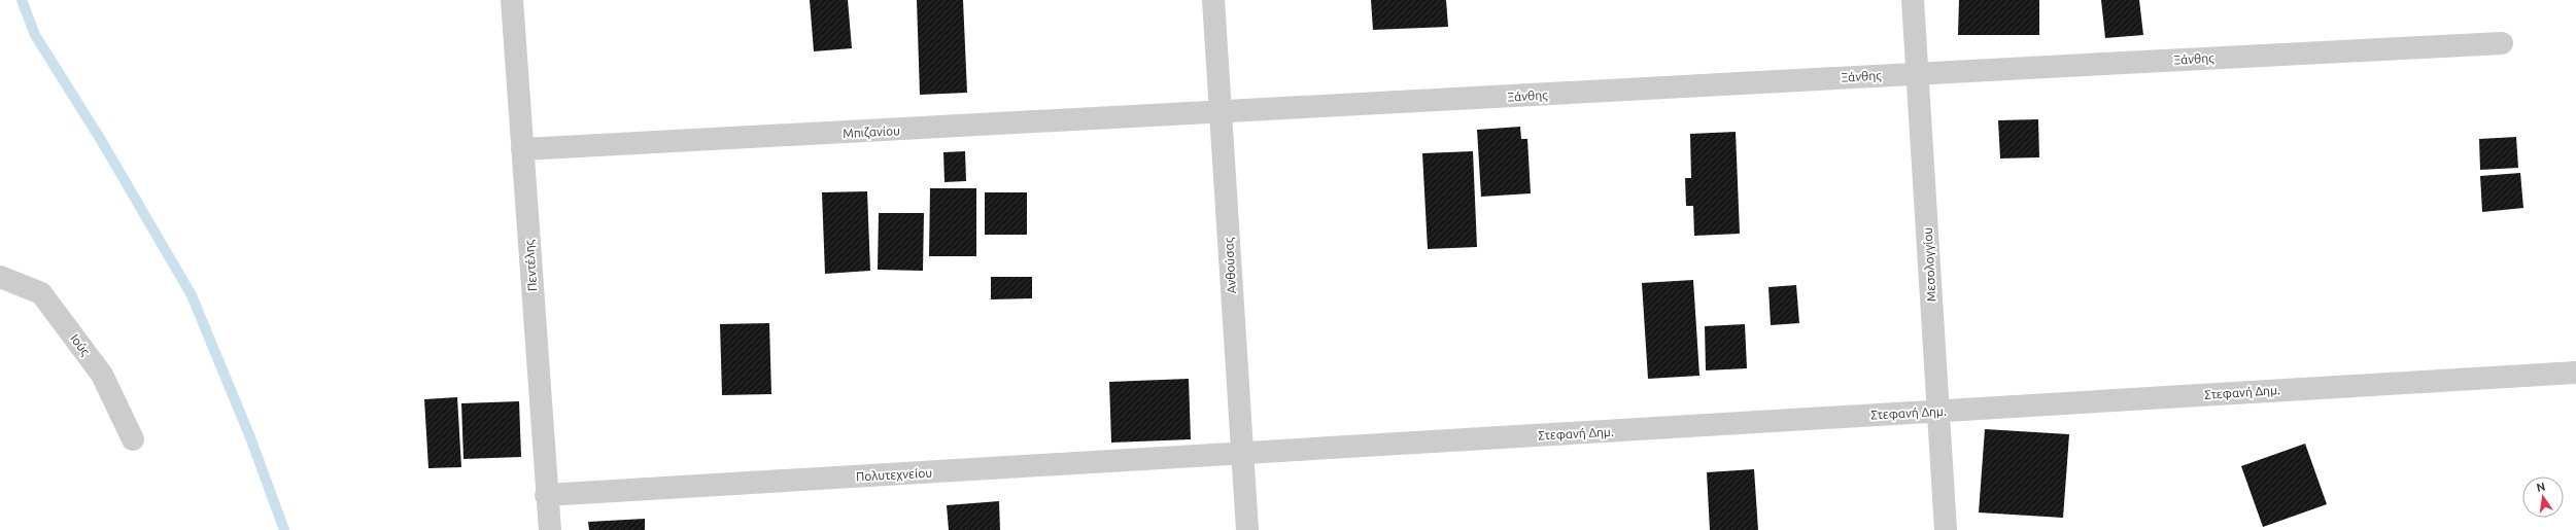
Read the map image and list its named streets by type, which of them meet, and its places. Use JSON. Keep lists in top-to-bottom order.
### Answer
{
  "streets": {
    "street": [
      "Ξάνθης",
      "Μπιζανίου",
      "Μεσολογγίου",
      "Πεντέλης",
      "Ανθούσας",
      "Ιούς",
      "Στεφανή Δημ.",
      "Πολυτεχνείου"
    ]
  },
  "crossings": [
    ["Ξάνθης", "Μπιζανίου"],
    ["Ξάνθης", "Μεσολογγίου"],
    ["Ξάνθης", "Ανθούσας"],
    ["Μπιζανίου", "Πεντέλης"],
    ["Μπιζανίου", "Ανθούσας"],
    ["Μεσολογγίου", "Στεφανή Δημ."],
    ["Πεντέλης", "Πολυτεχνείου"],
    ["Ανθούσας", "Στεφανή Δημ."],
    ["Ανθούσας", "Πολυτεχνείου"],
    ["Στεφανή Δημ.", "Πολυτεχνείου"]
  ],
  "north": "top"
}
